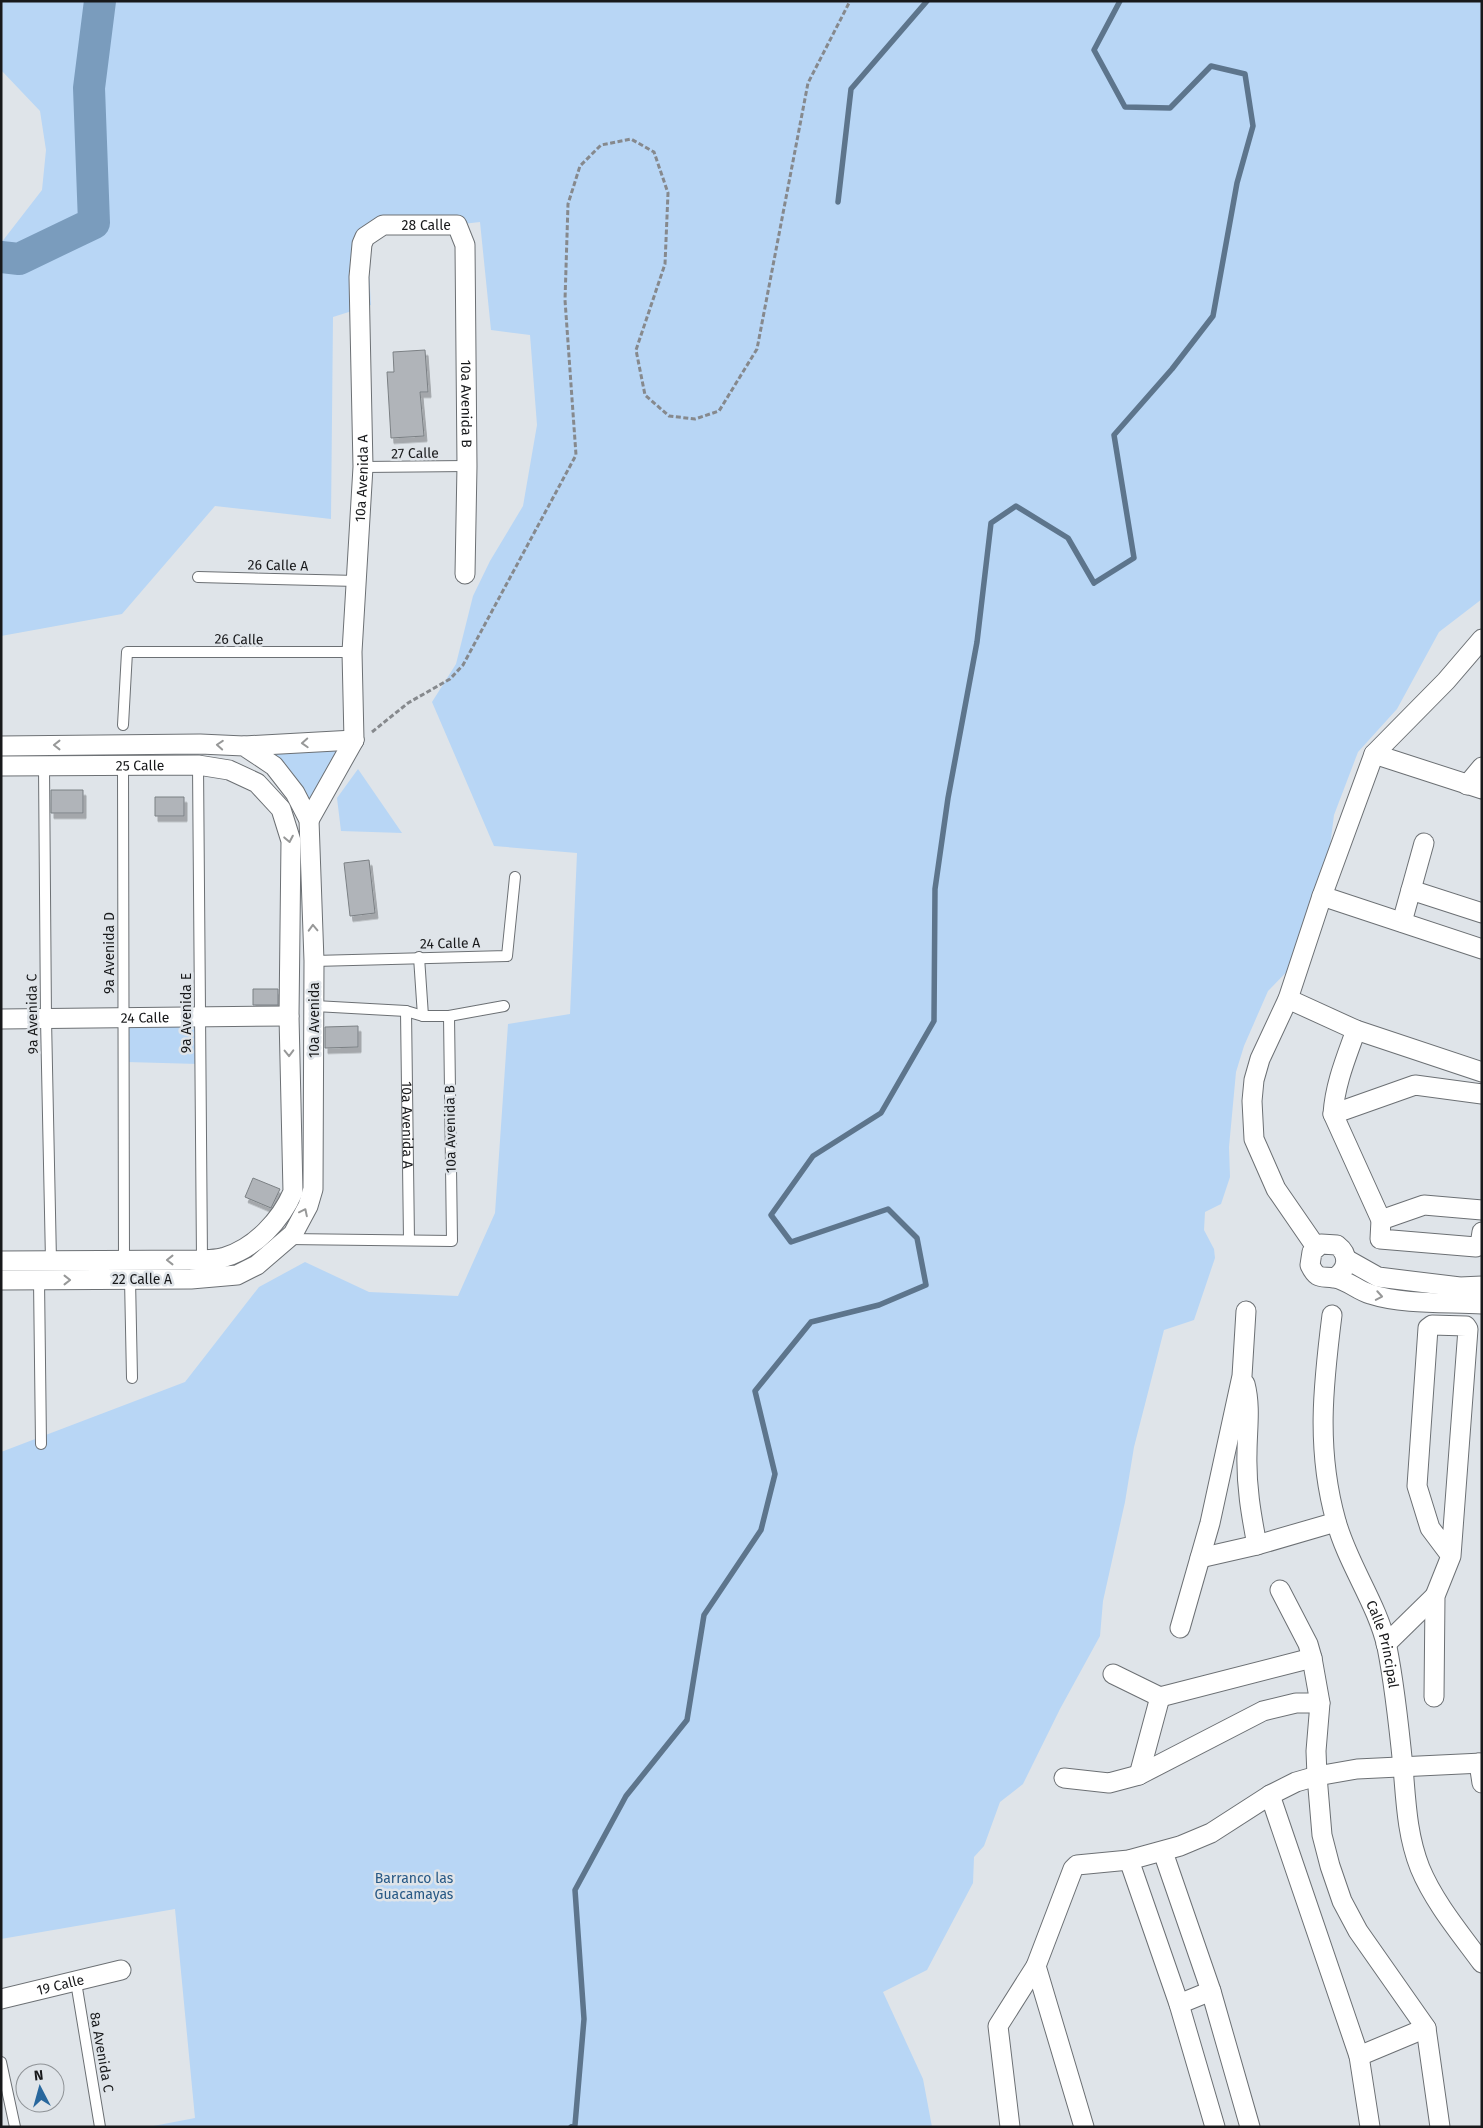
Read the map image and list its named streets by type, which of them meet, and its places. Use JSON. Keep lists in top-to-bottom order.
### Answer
{
  "streets": {
    "street": [
      "28 Calle",
      "10a Avenida B",
      "10a Avenida A",
      "25 Calle",
      "24 Calle",
      "10a Avenida",
      "22 Calle A",
      "Calle Principal",
      "19 Calle"
    ],
    "lane": [
      "27 Calle",
      "26 Calle A",
      "26 Calle",
      "24 Calle A",
      "9a Avenida D",
      "9a Avenida E",
      "9a Avenida C",
      "8a Avenida C"
    ]
  },
  "crossings": [
    ["28 Calle", "10a Avenida B"],
    ["28 Calle", "10a Avenida A"],
    ["10a Avenida B", "27 Calle"],
    ["10a Avenida B", "10a Avenida A"],
    ["27 Calle", "10a Avenida A"],
    ["10a Avenida A", "26 Calle A"],
    ["10a Avenida A", "26 Calle"],
    ["10a Avenida A", "25 Calle"],
    ["25 Calle", "9a Avenida D"],
    ["25 Calle", "9a Avenida E"],
    ["25 Calle", "9a Avenida C"],
    ["25 Calle", "10a Avenida"],
    ["24 Calle A", "10a Avenida"],
    ["9a Avenida D", "24 Calle"],
    ["9a Avenida D", "22 Calle A"],
    ["9a Avenida E", "24 Calle"],
    ["9a Avenida E", "22 Calle A"],
    ["9a Avenida C", "24 Calle"],
    ["9a Avenida C", "22 Calle A"],
    ["24 Calle", "10a Avenida"],
    ["10a Avenida", "22 Calle A"],
    ["19 Calle", "8a Avenida C"]
  ],
  "parks": ["Barranco las Guacamayas"],
  "north": "top"
}
